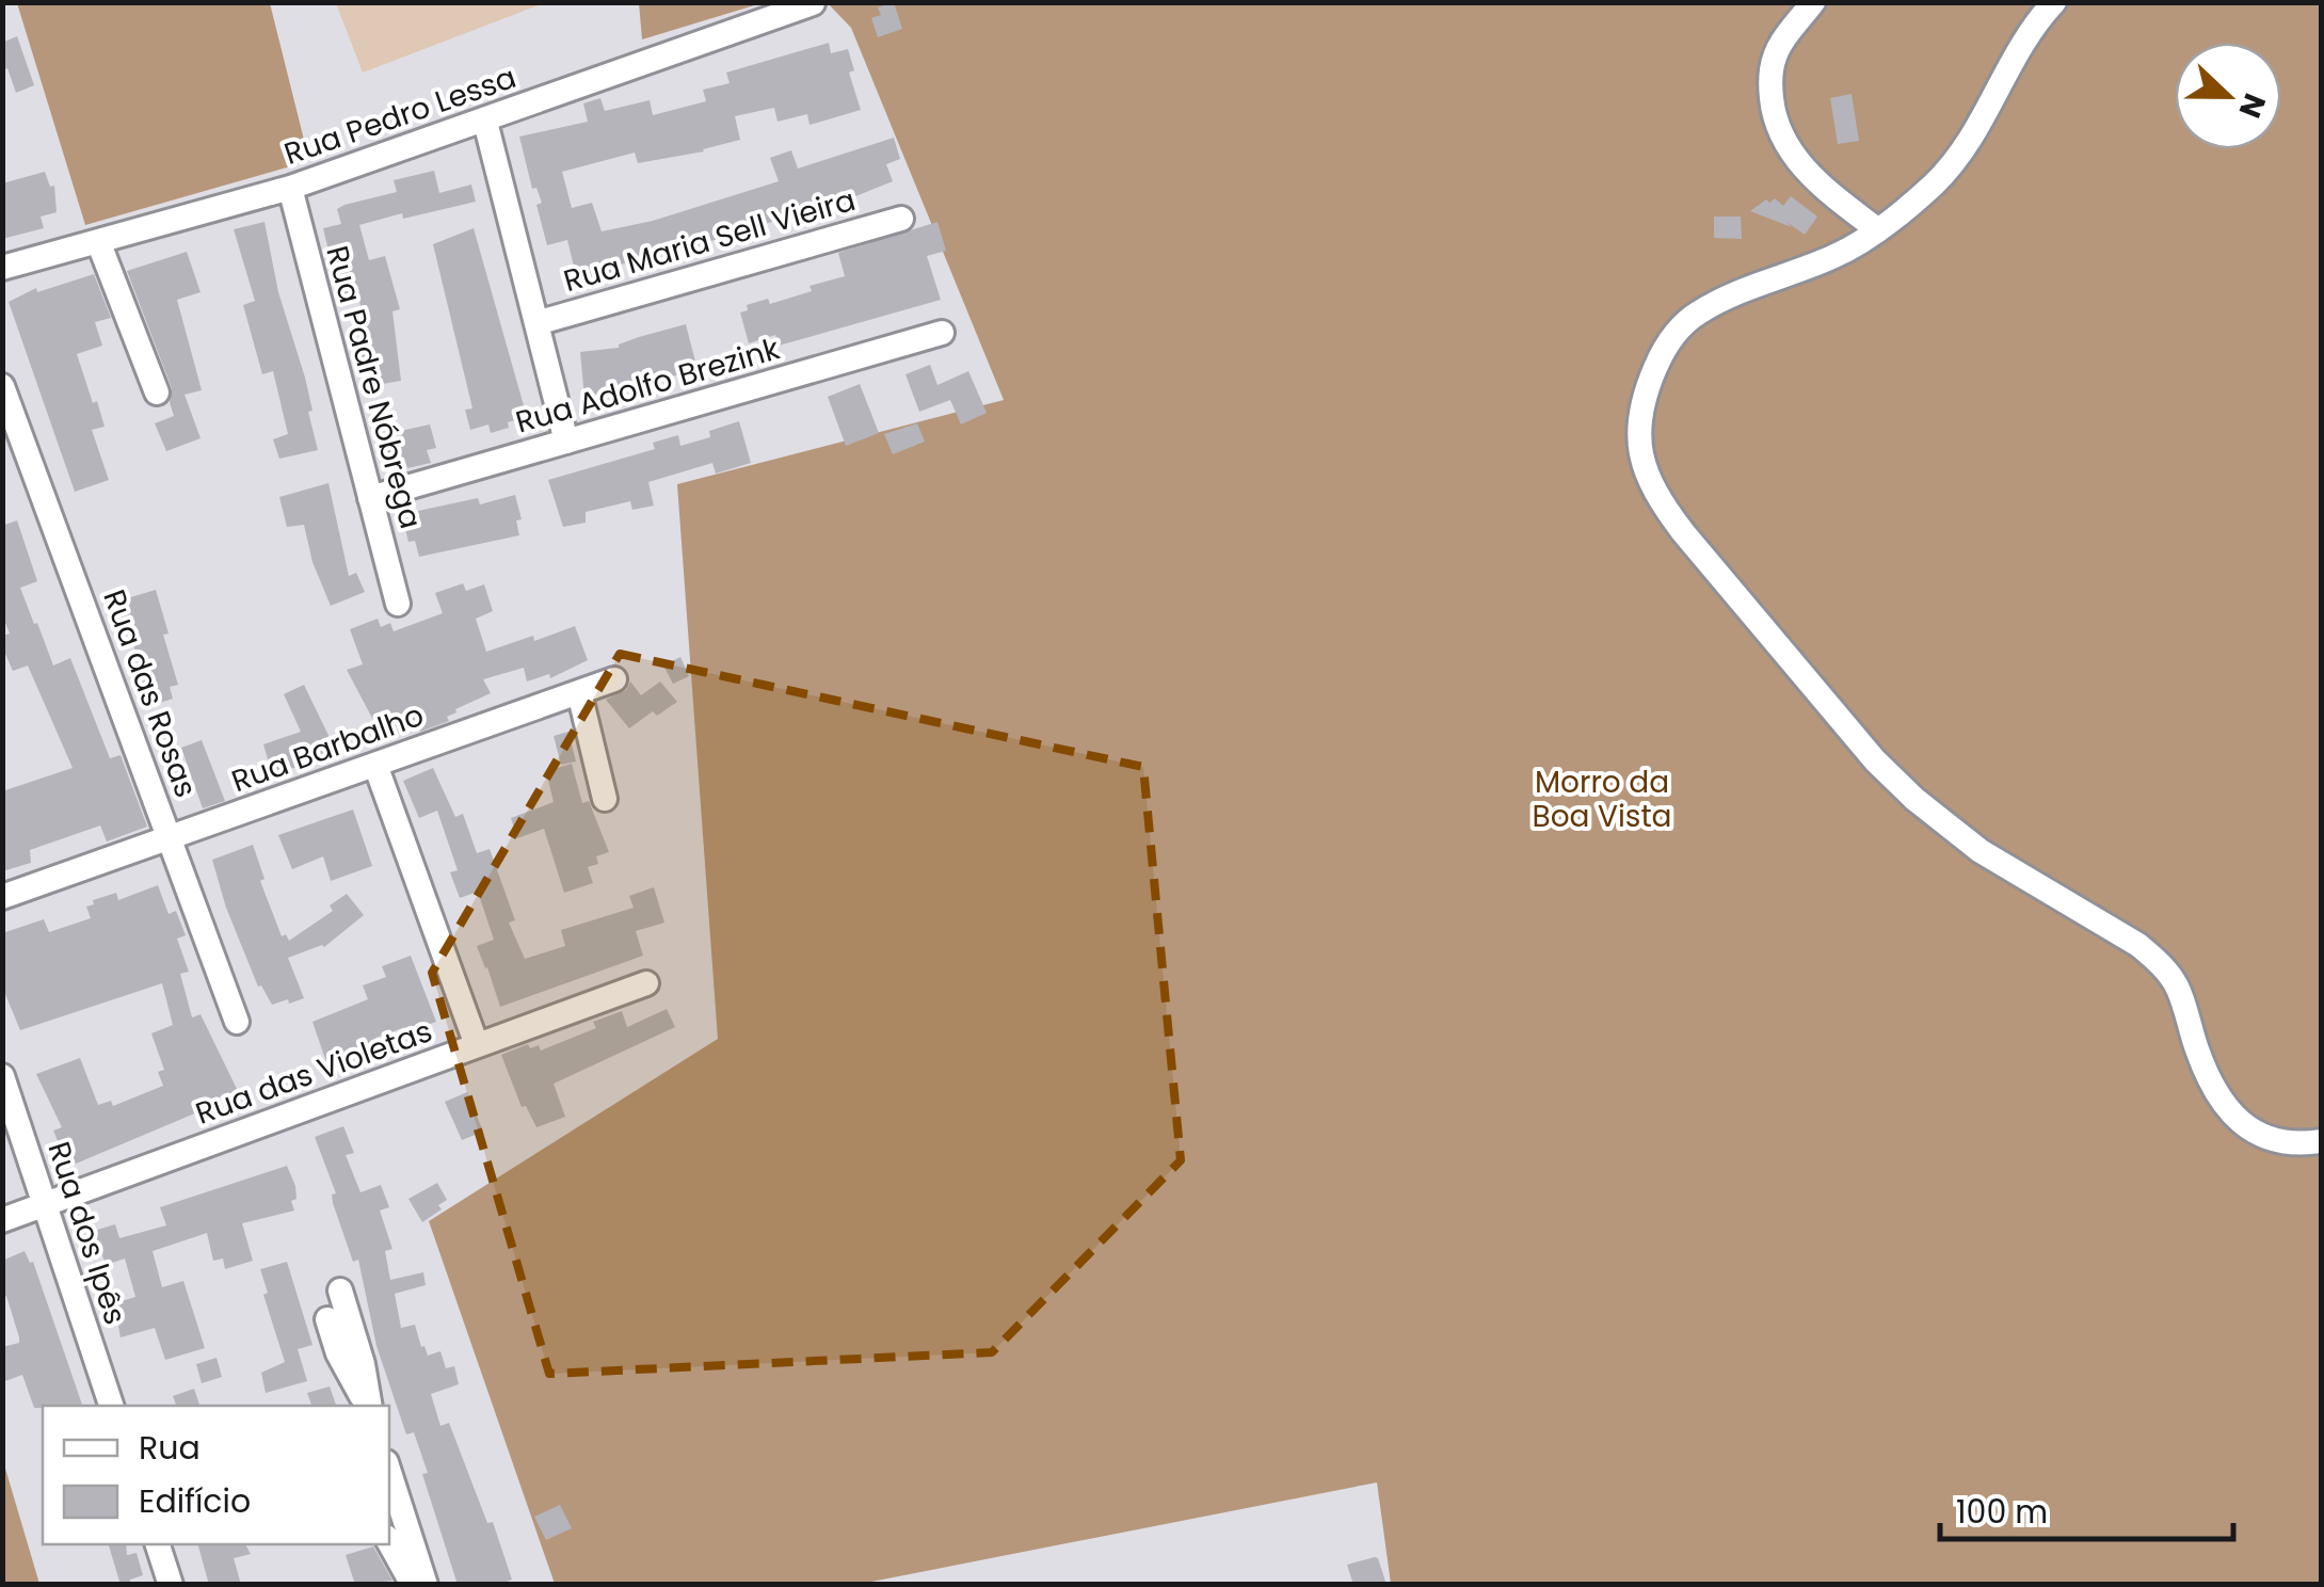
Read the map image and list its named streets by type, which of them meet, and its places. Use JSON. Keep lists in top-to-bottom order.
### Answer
{
  "streets": {
    "street": [
      "Rua Pedro Lessa",
      "Rua Maria Sell Vieira",
      "Rua Adolfo Brezink",
      "Rua Padre Nóbrega",
      "Rua das Rosas",
      "Rua Barbalho",
      "Rua das Violetas",
      "Rua dos Ipês"
    ]
  },
  "crossings": [
    ["Rua Pedro Lessa", "Rua Padre Nóbrega"],
    ["Rua Adolfo Brezink", "Rua Padre Nóbrega"],
    ["Rua das Rosas", "Rua Barbalho"],
    ["Rua das Violetas", "Rua dos Ipês"]
  ],
  "parks": ["Morro da Boa Vista"],
  "legend": ["Rua", "Edifício"],
  "scale_bar": "100 m",
  "north": "right"
}
